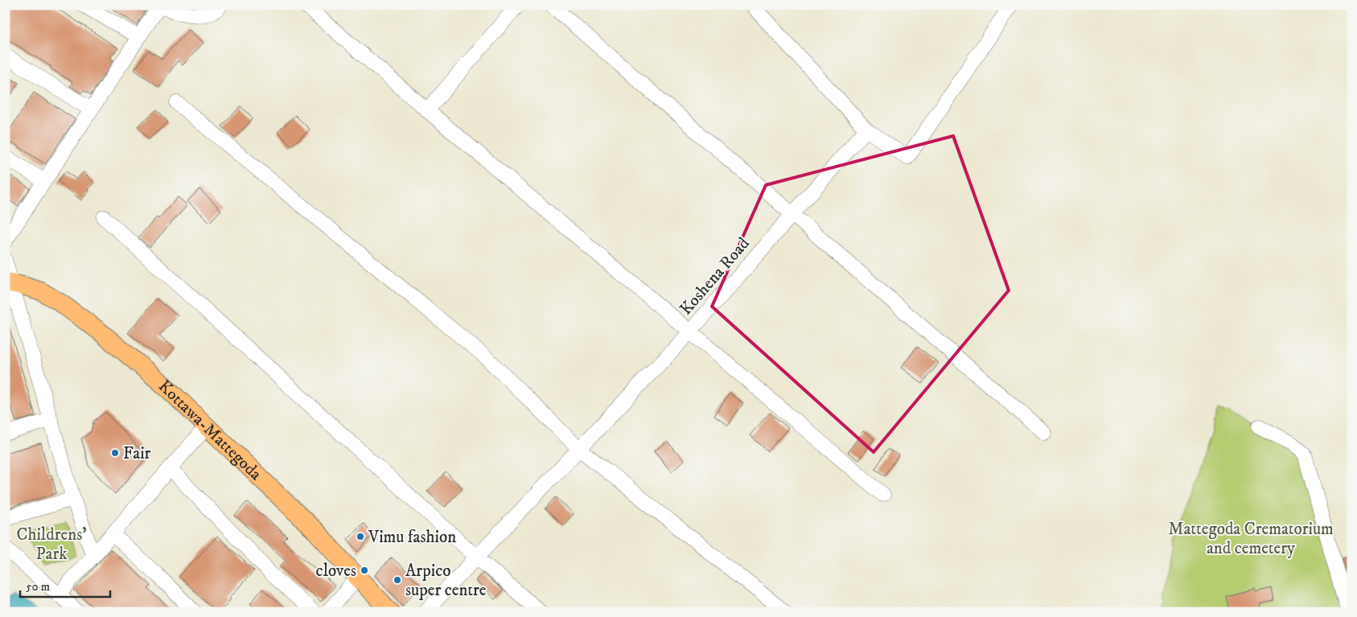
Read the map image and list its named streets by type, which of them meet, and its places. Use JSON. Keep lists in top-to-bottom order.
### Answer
{
  "streets": {
    "main road": ["Kottawa-Mattegoda"],
    "street": ["Koshena Road"]
  },
  "parks": ["Mattegoda Crematorium and cemetery", "Childrens' Park"],
  "places": [
    "Fair",
    "Vimu fashion",
    "cloves",
    "Arpico super centre"
  ],
  "scale_bar": "50 m"
}
